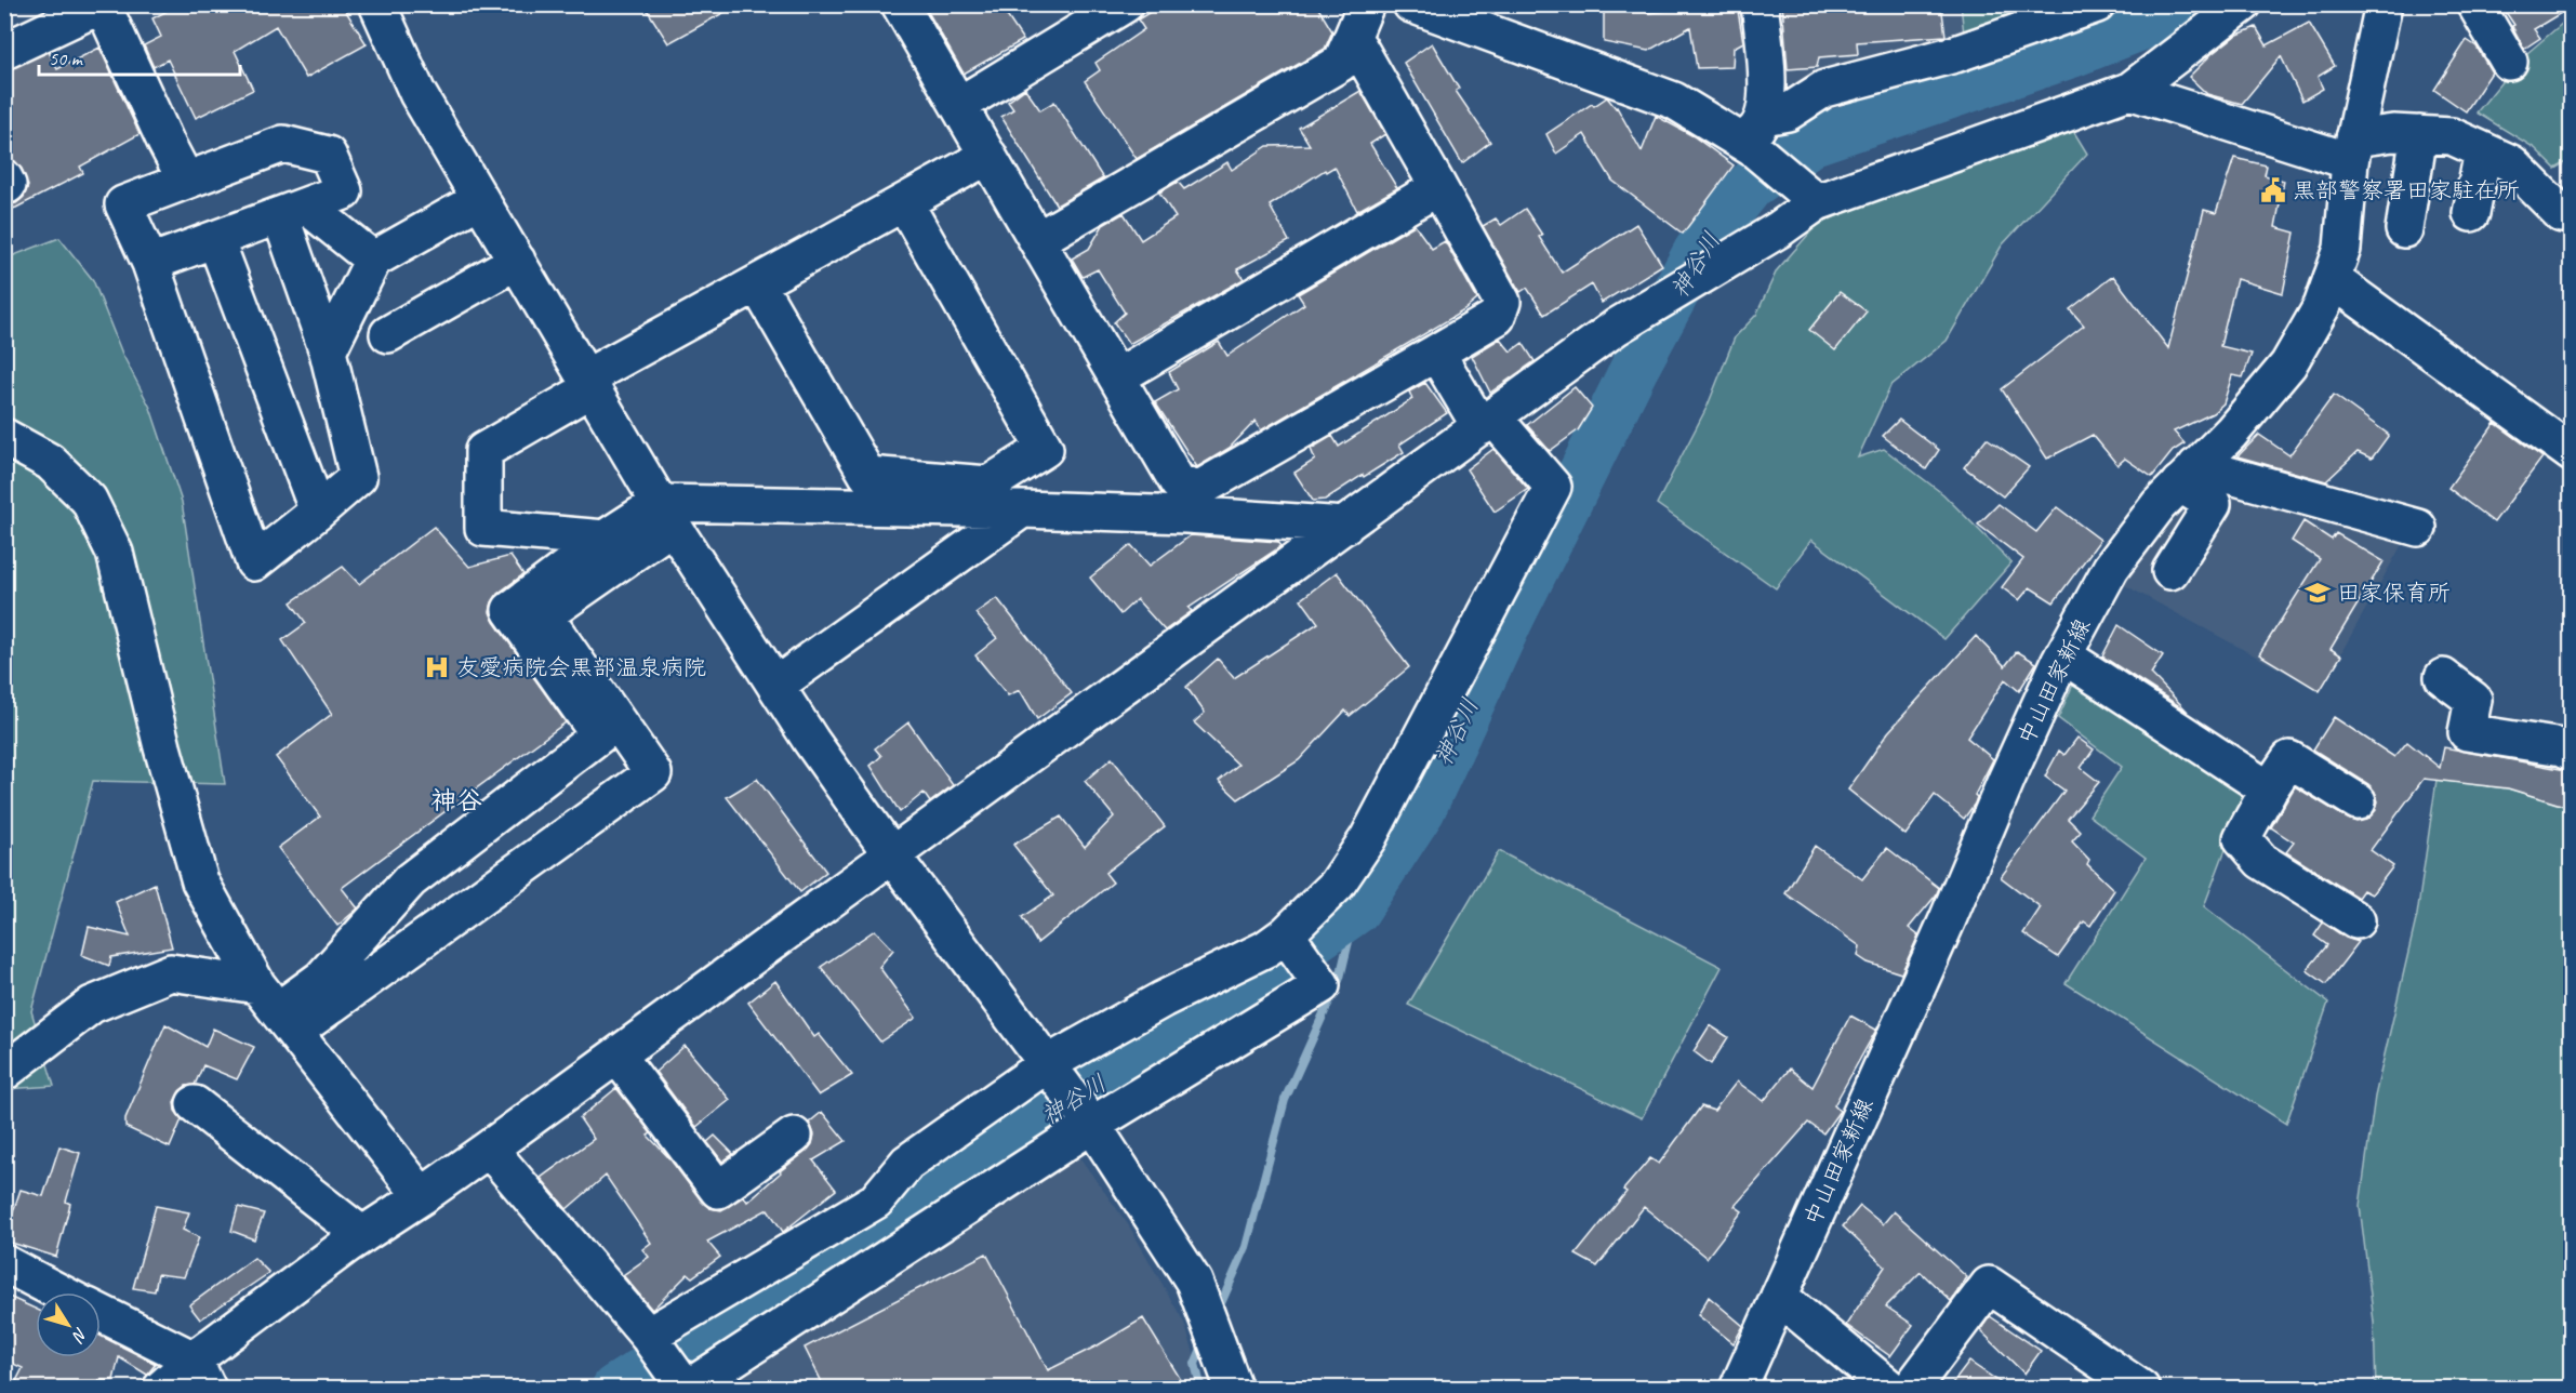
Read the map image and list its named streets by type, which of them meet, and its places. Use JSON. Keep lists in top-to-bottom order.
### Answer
{
  "streets": {
    "street": ["中山田家新線"]
  },
  "districts": ["神谷"],
  "water": ["神谷川"],
  "places": {
    "public building": ["黒部警察署田家駐在所"],
    "school or university": ["田家保育所"],
    "hospital": ["友愛病院会黒部温泉病院"]
  },
  "scale_bar": "50 m",
  "north": "bottom right"
}
